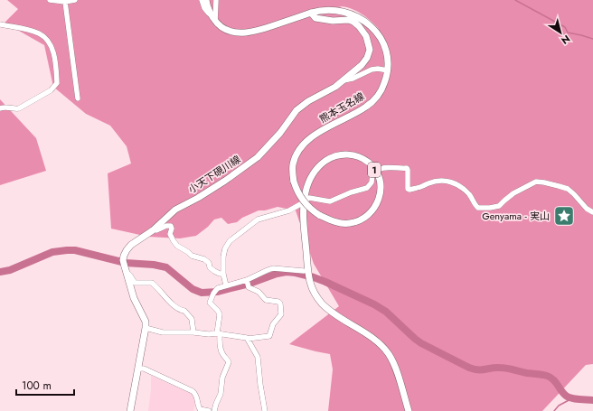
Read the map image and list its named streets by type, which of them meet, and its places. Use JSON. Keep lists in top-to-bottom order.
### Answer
{
  "streets": {
    "main road": ["熊本玉名線", "1", "小天下硯川線"]
  },
  "crossings": [
    ["熊本玉名線", "小天下硯川線"]
  ],
  "places": {
    "place": ["Genyama - 実山"]
  },
  "scale_bar": "100 m",
  "north": "bottom right"
}
